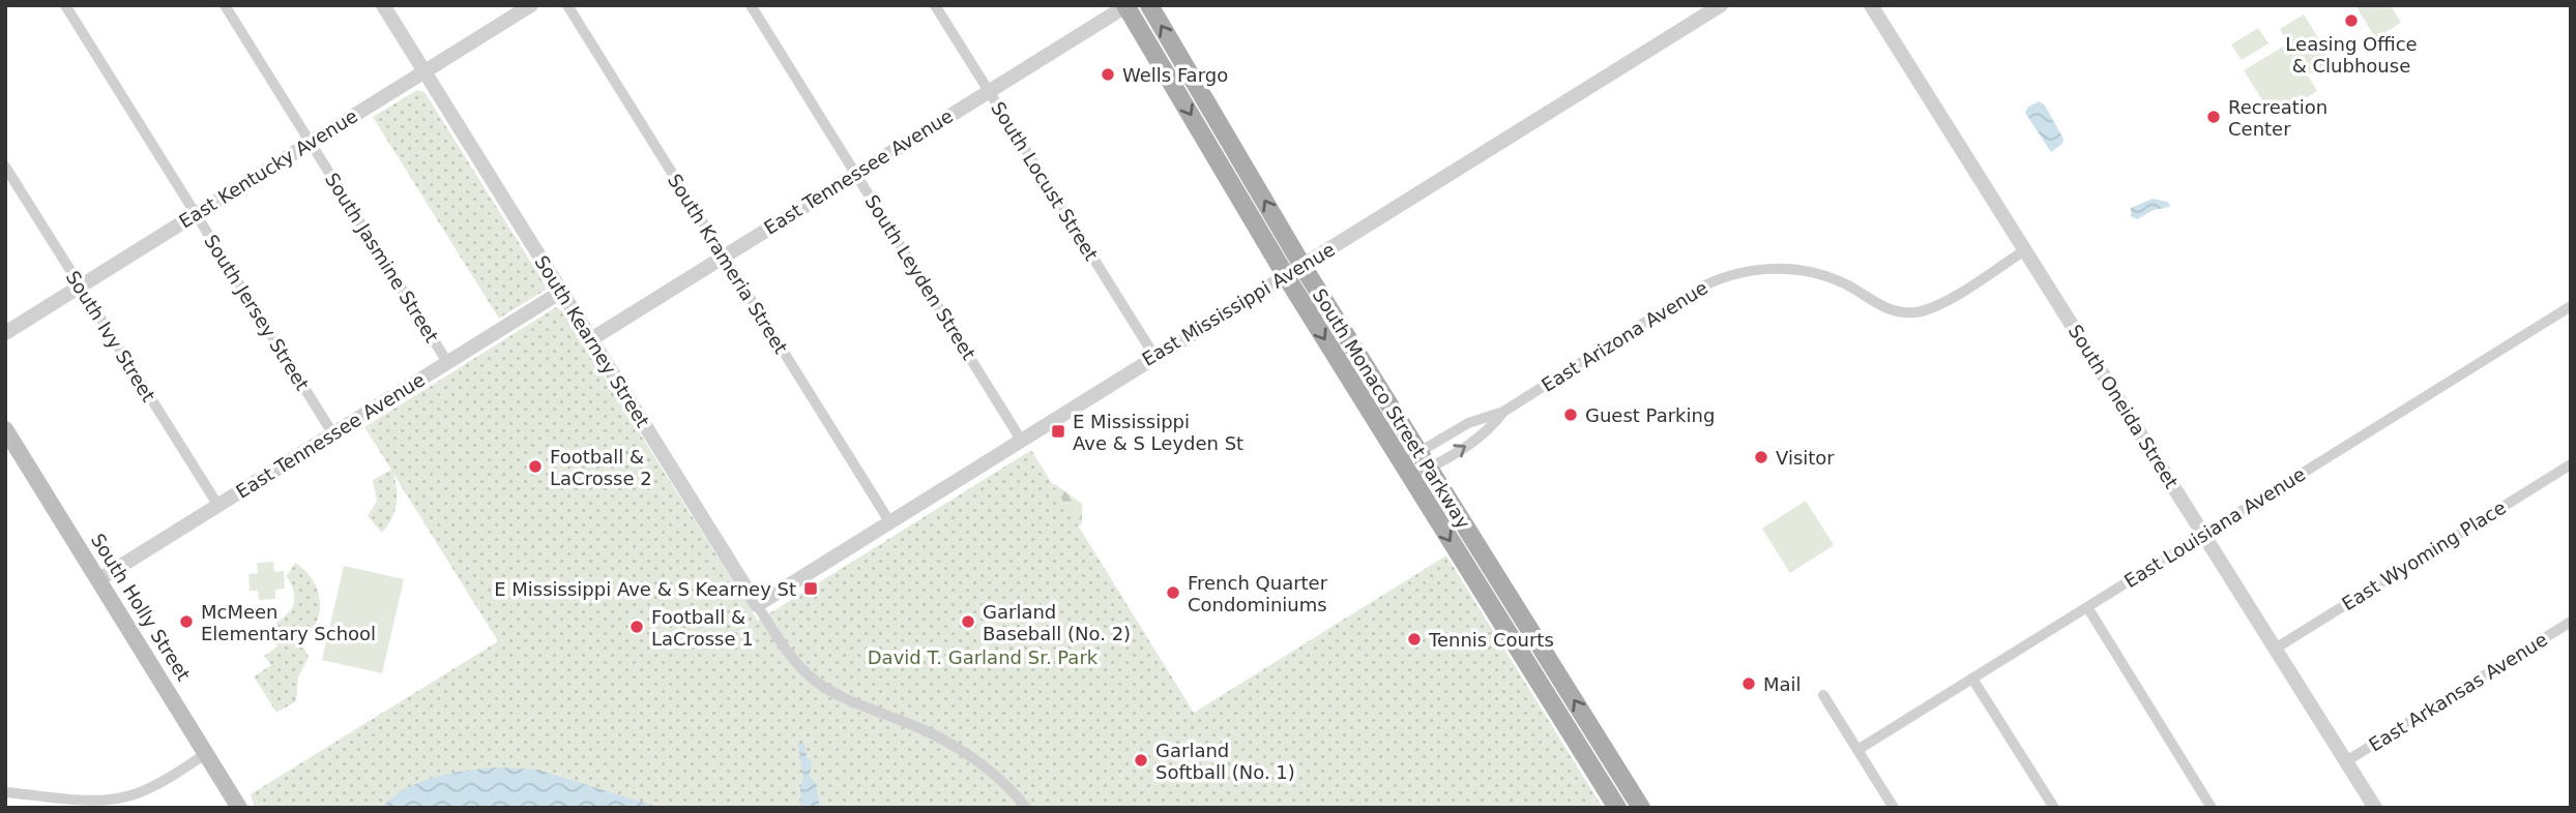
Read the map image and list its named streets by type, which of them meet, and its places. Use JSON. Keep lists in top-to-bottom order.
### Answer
{
  "streets": {
    "main road": ["South Monaco Street Parkway", "South Holly Street"],
    "street": [
      "East Kentucky Avenue",
      "East Tennessee Avenue",
      "South Locust Street",
      "South Jasmine Street",
      "South Krameria Street",
      "South Leyden Street",
      "East Mississippi Avenue",
      "South Jersey Street",
      "South Ivy Street",
      "East Arizona Avenue",
      "South Kearney Street",
      "South Oneida Street",
      "East Louisiana Avenue",
      "East Wyoming Place",
      "East Arkansas Avenue"
    ]
  },
  "crossings": [
    ["East Kentucky Avenue", "South Jasmine Street"],
    ["East Kentucky Avenue", "South Jersey Street"],
    ["East Kentucky Avenue", "South Ivy Street"],
    ["East Kentucky Avenue", "South Kearney Street"],
    ["East Tennessee Avenue", "South Locust Street"],
    ["East Tennessee Avenue", "South Jasmine Street"],
    ["East Tennessee Avenue", "South Krameria Street"],
    ["East Tennessee Avenue", "South Leyden Street"],
    ["East Tennessee Avenue", "South Jersey Street"],
    ["East Tennessee Avenue", "South Ivy Street"],
    ["East Tennessee Avenue", "South Kearney Street"],
    ["East Tennessee Avenue", "South Monaco Street Parkway"],
    ["East Tennessee Avenue", "South Holly Street"],
    ["South Locust Street", "East Mississippi Avenue"],
    ["South Krameria Street", "East Mississippi Avenue"],
    ["South Leyden Street", "East Mississippi Avenue"],
    ["East Mississippi Avenue", "South Kearney Street"],
    ["East Mississippi Avenue", "South Monaco Street Parkway"],
    ["East Arizona Avenue", "South Oneida Street"],
    ["East Arizona Avenue", "South Monaco Street Parkway"],
    ["South Oneida Street", "East Louisiana Avenue"],
    ["South Oneida Street", "East Wyoming Place"],
    ["South Oneida Street", "East Arkansas Avenue"]
  ],
  "parks": ["David T. Garland Sr. Park"],
  "places": {
    "other": [
      "Leasing Office & Clubhouse",
      "Wells Fargo",
      "Recreation Center",
      "Guest Parking",
      "Visitor",
      "Football & LaCrosse 2",
      "French Quarter Condominiums",
      "McMeen Elementary School",
      "Garland Baseball (No. 2)",
      "Football & LaCrosse 1",
      "Tennis Courts",
      "Mail",
      "Garland Softball (No. 1)"
    ],
    "transit": ["E Mississippi Ave & S Leyden St", "E Mississippi Ave & S Kearney St"]
  }
}
